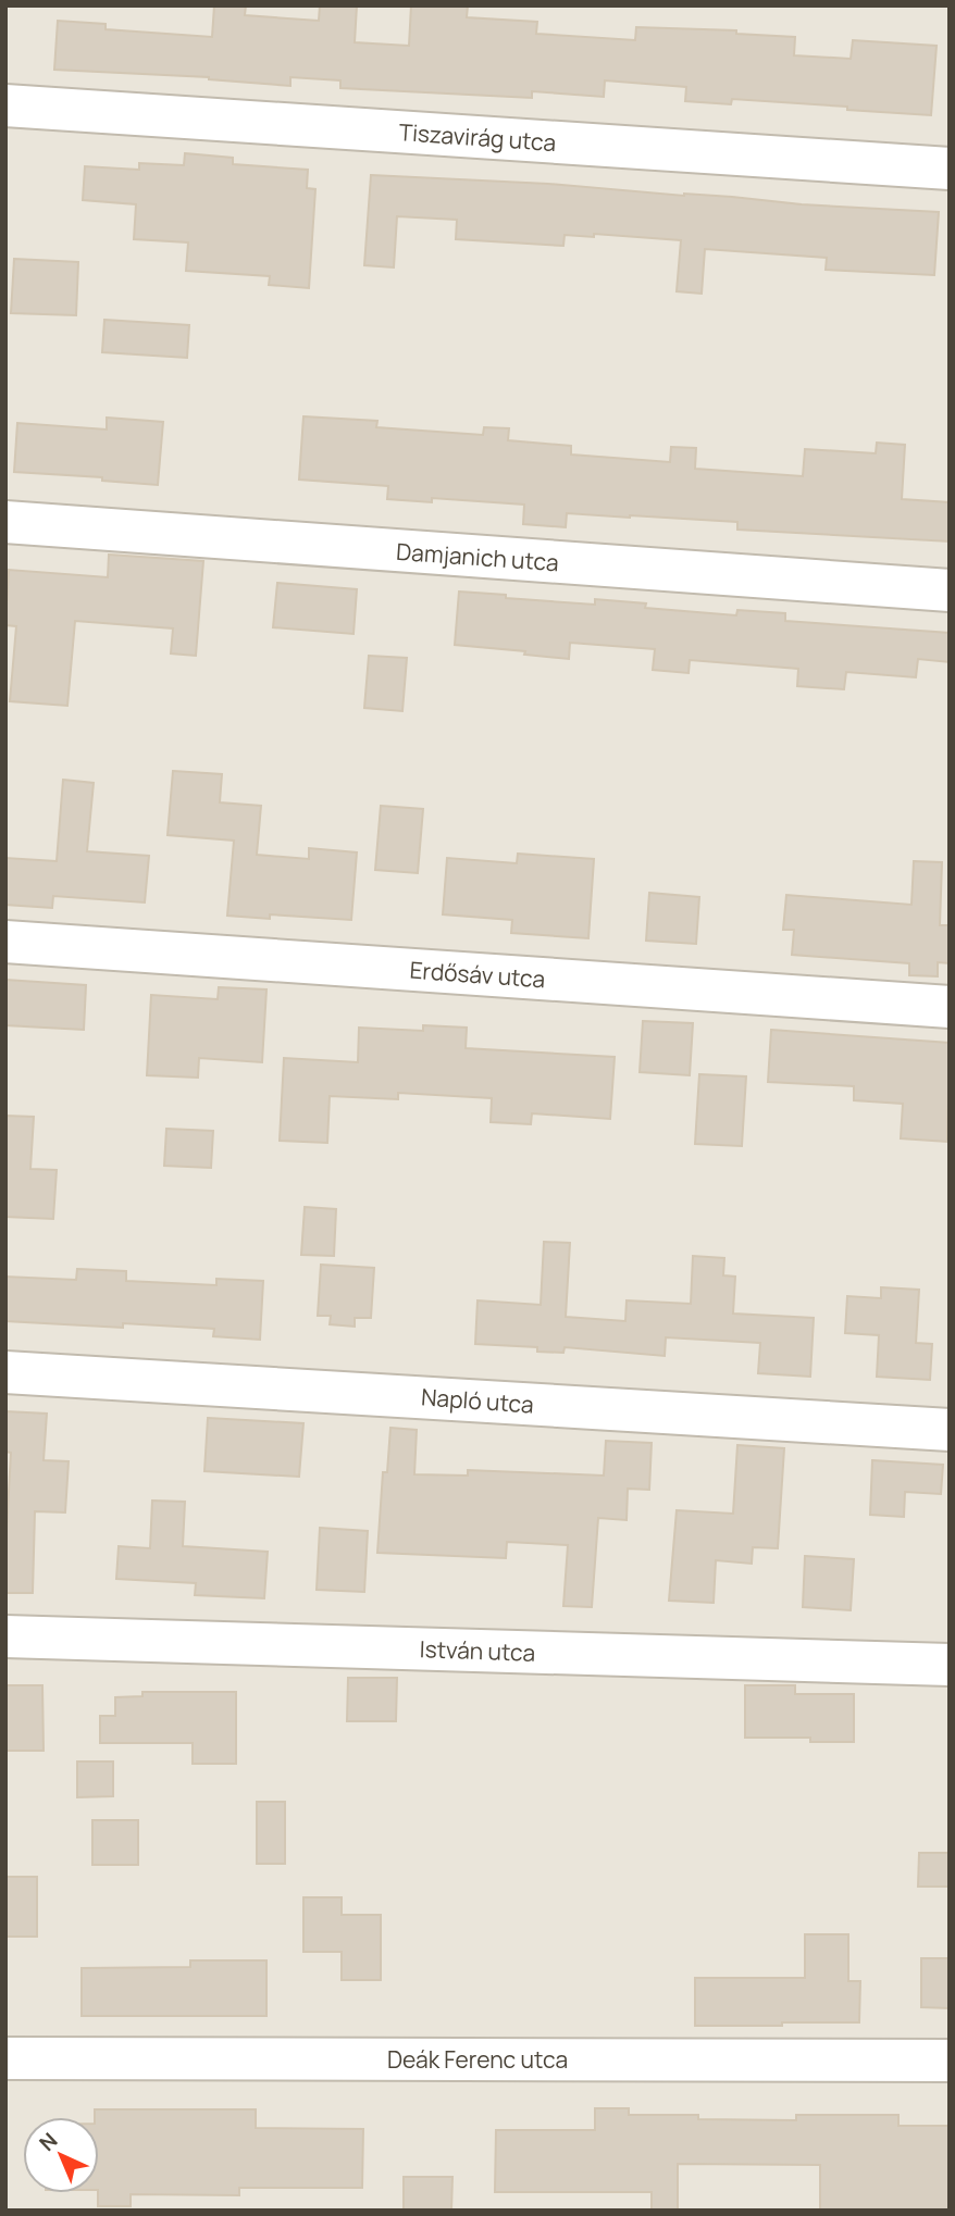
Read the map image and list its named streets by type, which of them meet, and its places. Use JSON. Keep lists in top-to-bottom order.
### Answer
{
  "streets": {
    "street": [
      "Tiszavirág utca",
      "Damjanich utca",
      "Erdősáv utca",
      "Napló utca",
      "István utca",
      "Deák Ferenc utca"
    ]
  },
  "north": "top left"
}
